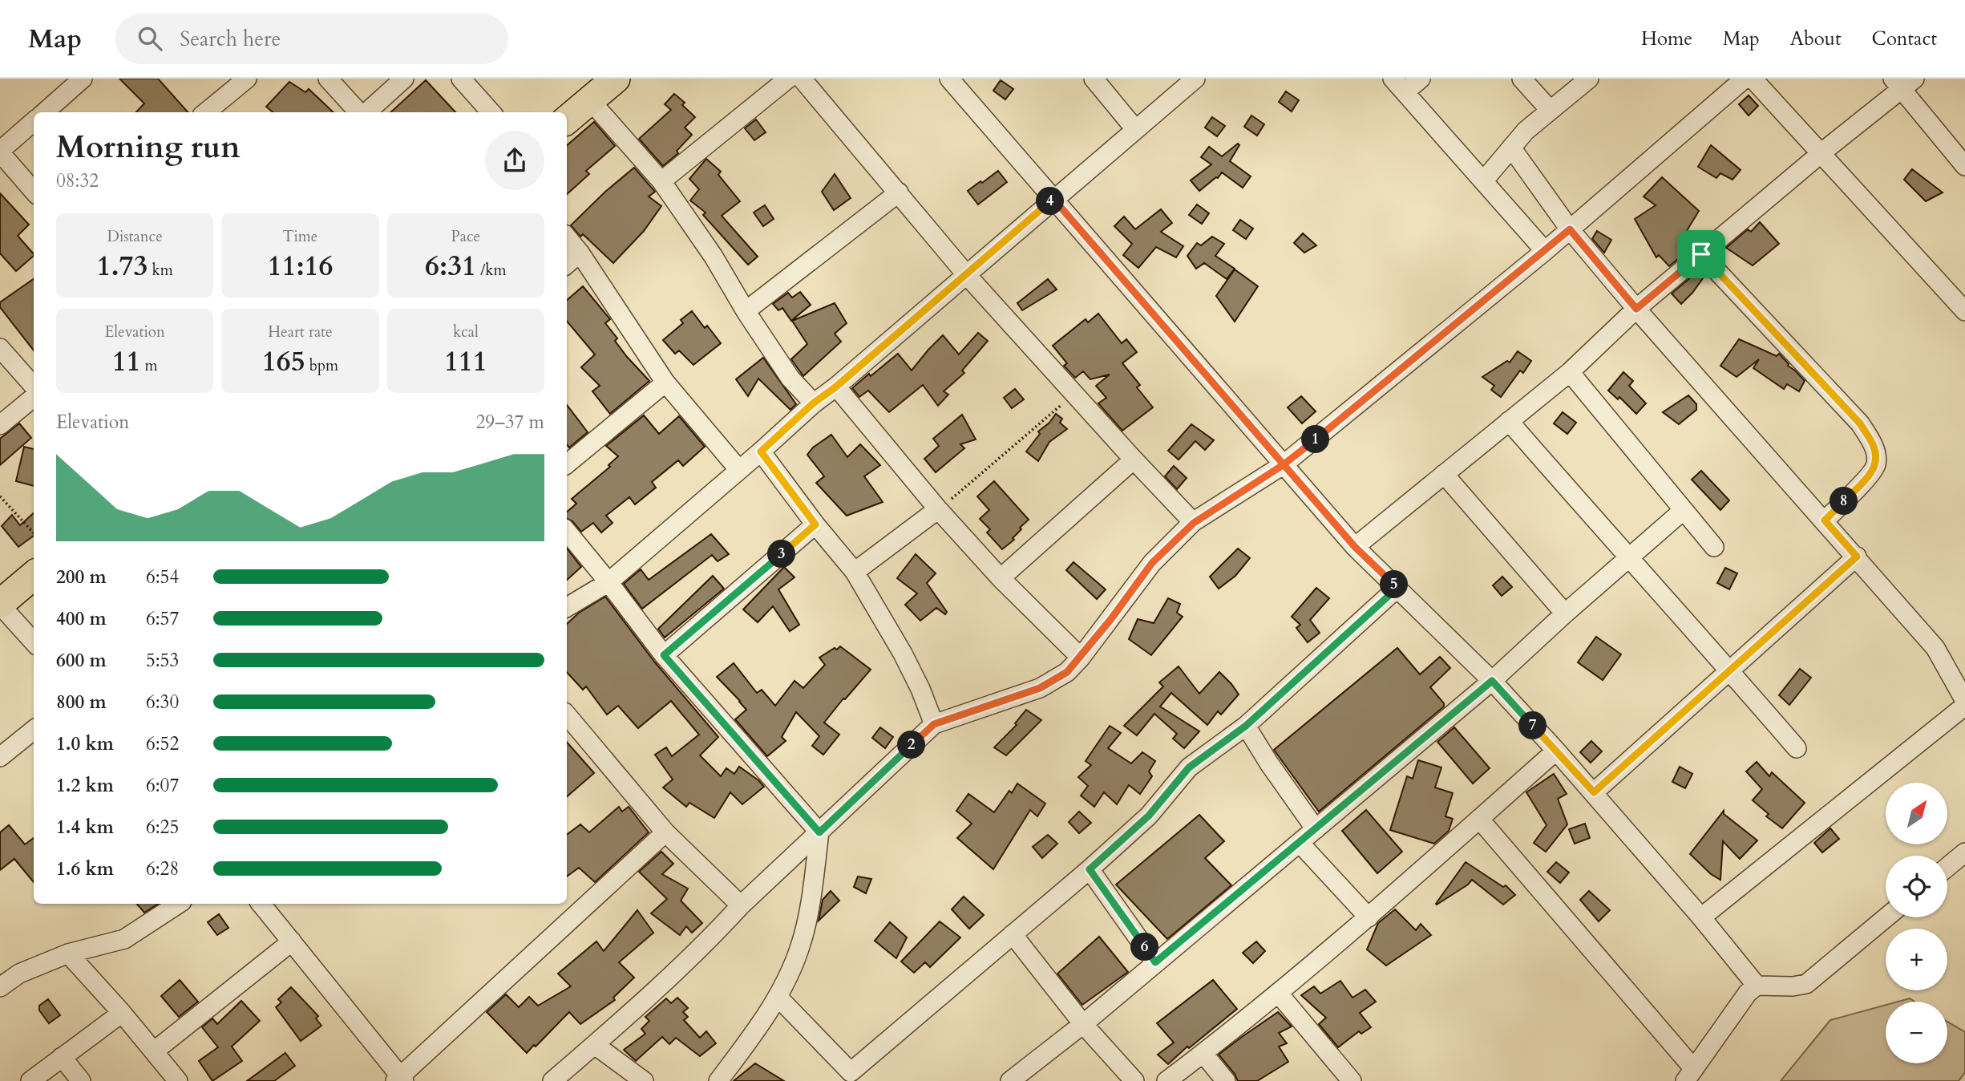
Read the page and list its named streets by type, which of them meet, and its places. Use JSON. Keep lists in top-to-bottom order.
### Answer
{
  "north": "top right",
  "page": {
    "header": "Map",
    "search": "Search here",
    "nav": [
      "Home",
      "Map",
      "About",
      "Contact"
    ],
    "heading": ["Morning run", "08:32"],
    "pins": [
      "4",
      "1",
      "8",
      "3",
      "5",
      "7",
      "2",
      "6"
    ],
    "stats": [
      ["Distance", "1.73 km"],
      ["Time", "11:16"],
      ["Pace", "6:31 /km"],
      ["Elevation", "11 m"],
      ["Heart rate", "165 bpm"],
      ["kcal", "111"]
    ],
    "chart": ["Elevation", "29–37 m"],
    "list": [
      {
        "name": "200 m",
        "note": "6:54"
      },
      {
        "name": "400 m",
        "note": "6:57"
      },
      {
        "name": "600 m",
        "note": "5:53"
      },
      {
        "name": "800 m",
        "note": "6:30"
      },
      {
        "name": "1.0 km",
        "note": "6:52"
      },
      {
        "name": "1.2 km",
        "note": "6:07"
      },
      {
        "name": "1.4 km",
        "note": "6:25"
      },
      {
        "name": "1.6 km",
        "note": "6:28"
      }
    ],
    "map_buttons": ["+", "−"]
  }
}
